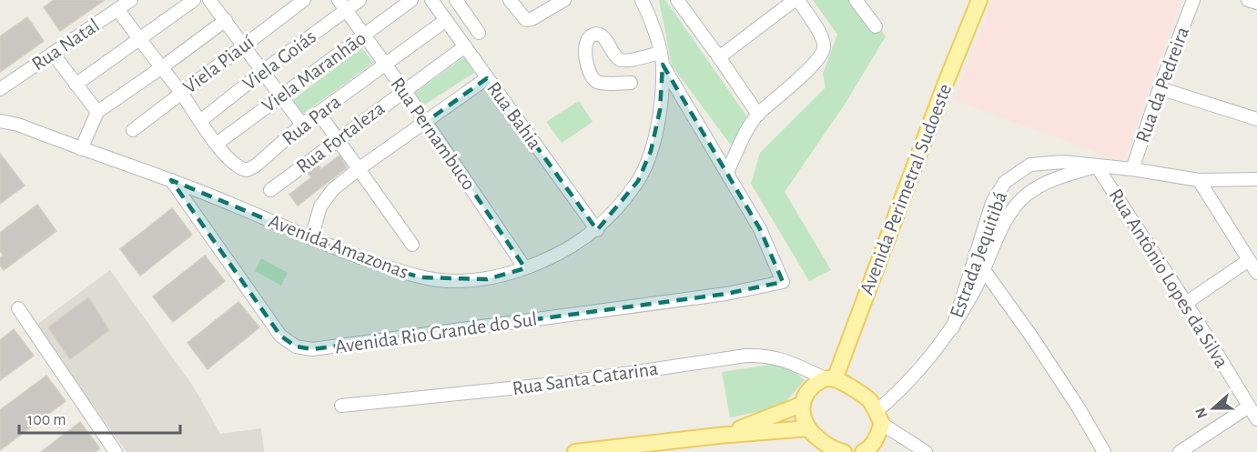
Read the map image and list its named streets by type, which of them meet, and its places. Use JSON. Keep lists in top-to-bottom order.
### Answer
{
  "streets": {
    "main road": ["Avenida Perimetral Sudoeste"],
    "street": [
      "Rua Natal",
      "Viela Goiás",
      "Viela Piauí",
      "Viela Maranhão",
      "Rua da Pedreira",
      "Rua Bahia",
      "Rua Para",
      "Rua Pernambuco",
      "Rua Fortaleza",
      "Avenida Amazonas",
      "Estrada Jequitibá",
      "Rua Antônio Lopes da Silva",
      "Avenida Rio Grande do Sul",
      "Rua Santa Catarina"
    ]
  },
  "crossings": [
    ["Viela Goiás", "Rua Pernambuco"],
    ["Viela Maranhão", "Rua Para"],
    ["Viela Maranhão", "Rua Pernambuco"],
    ["Rua da Pedreira", "Estrada Jequitibá"],
    ["Rua Bahia", "Rua Para"],
    ["Rua Bahia", "Rua Fortaleza"],
    ["Rua Bahia", "Avenida Amazonas"],
    ["Rua Para", "Rua Pernambuco"],
    ["Rua Pernambuco", "Rua Fortaleza"],
    ["Rua Pernambuco", "Avenida Amazonas"],
    ["Avenida Perimetral Sudoeste", "Rua Santa Catarina"],
    ["Avenida Amazonas", "Avenida Rio Grande do Sul"],
    ["Estrada Jequitibá", "Rua Antônio Lopes da Silva"]
  ],
  "scale_bar": "100 m",
  "north": "left"
}
